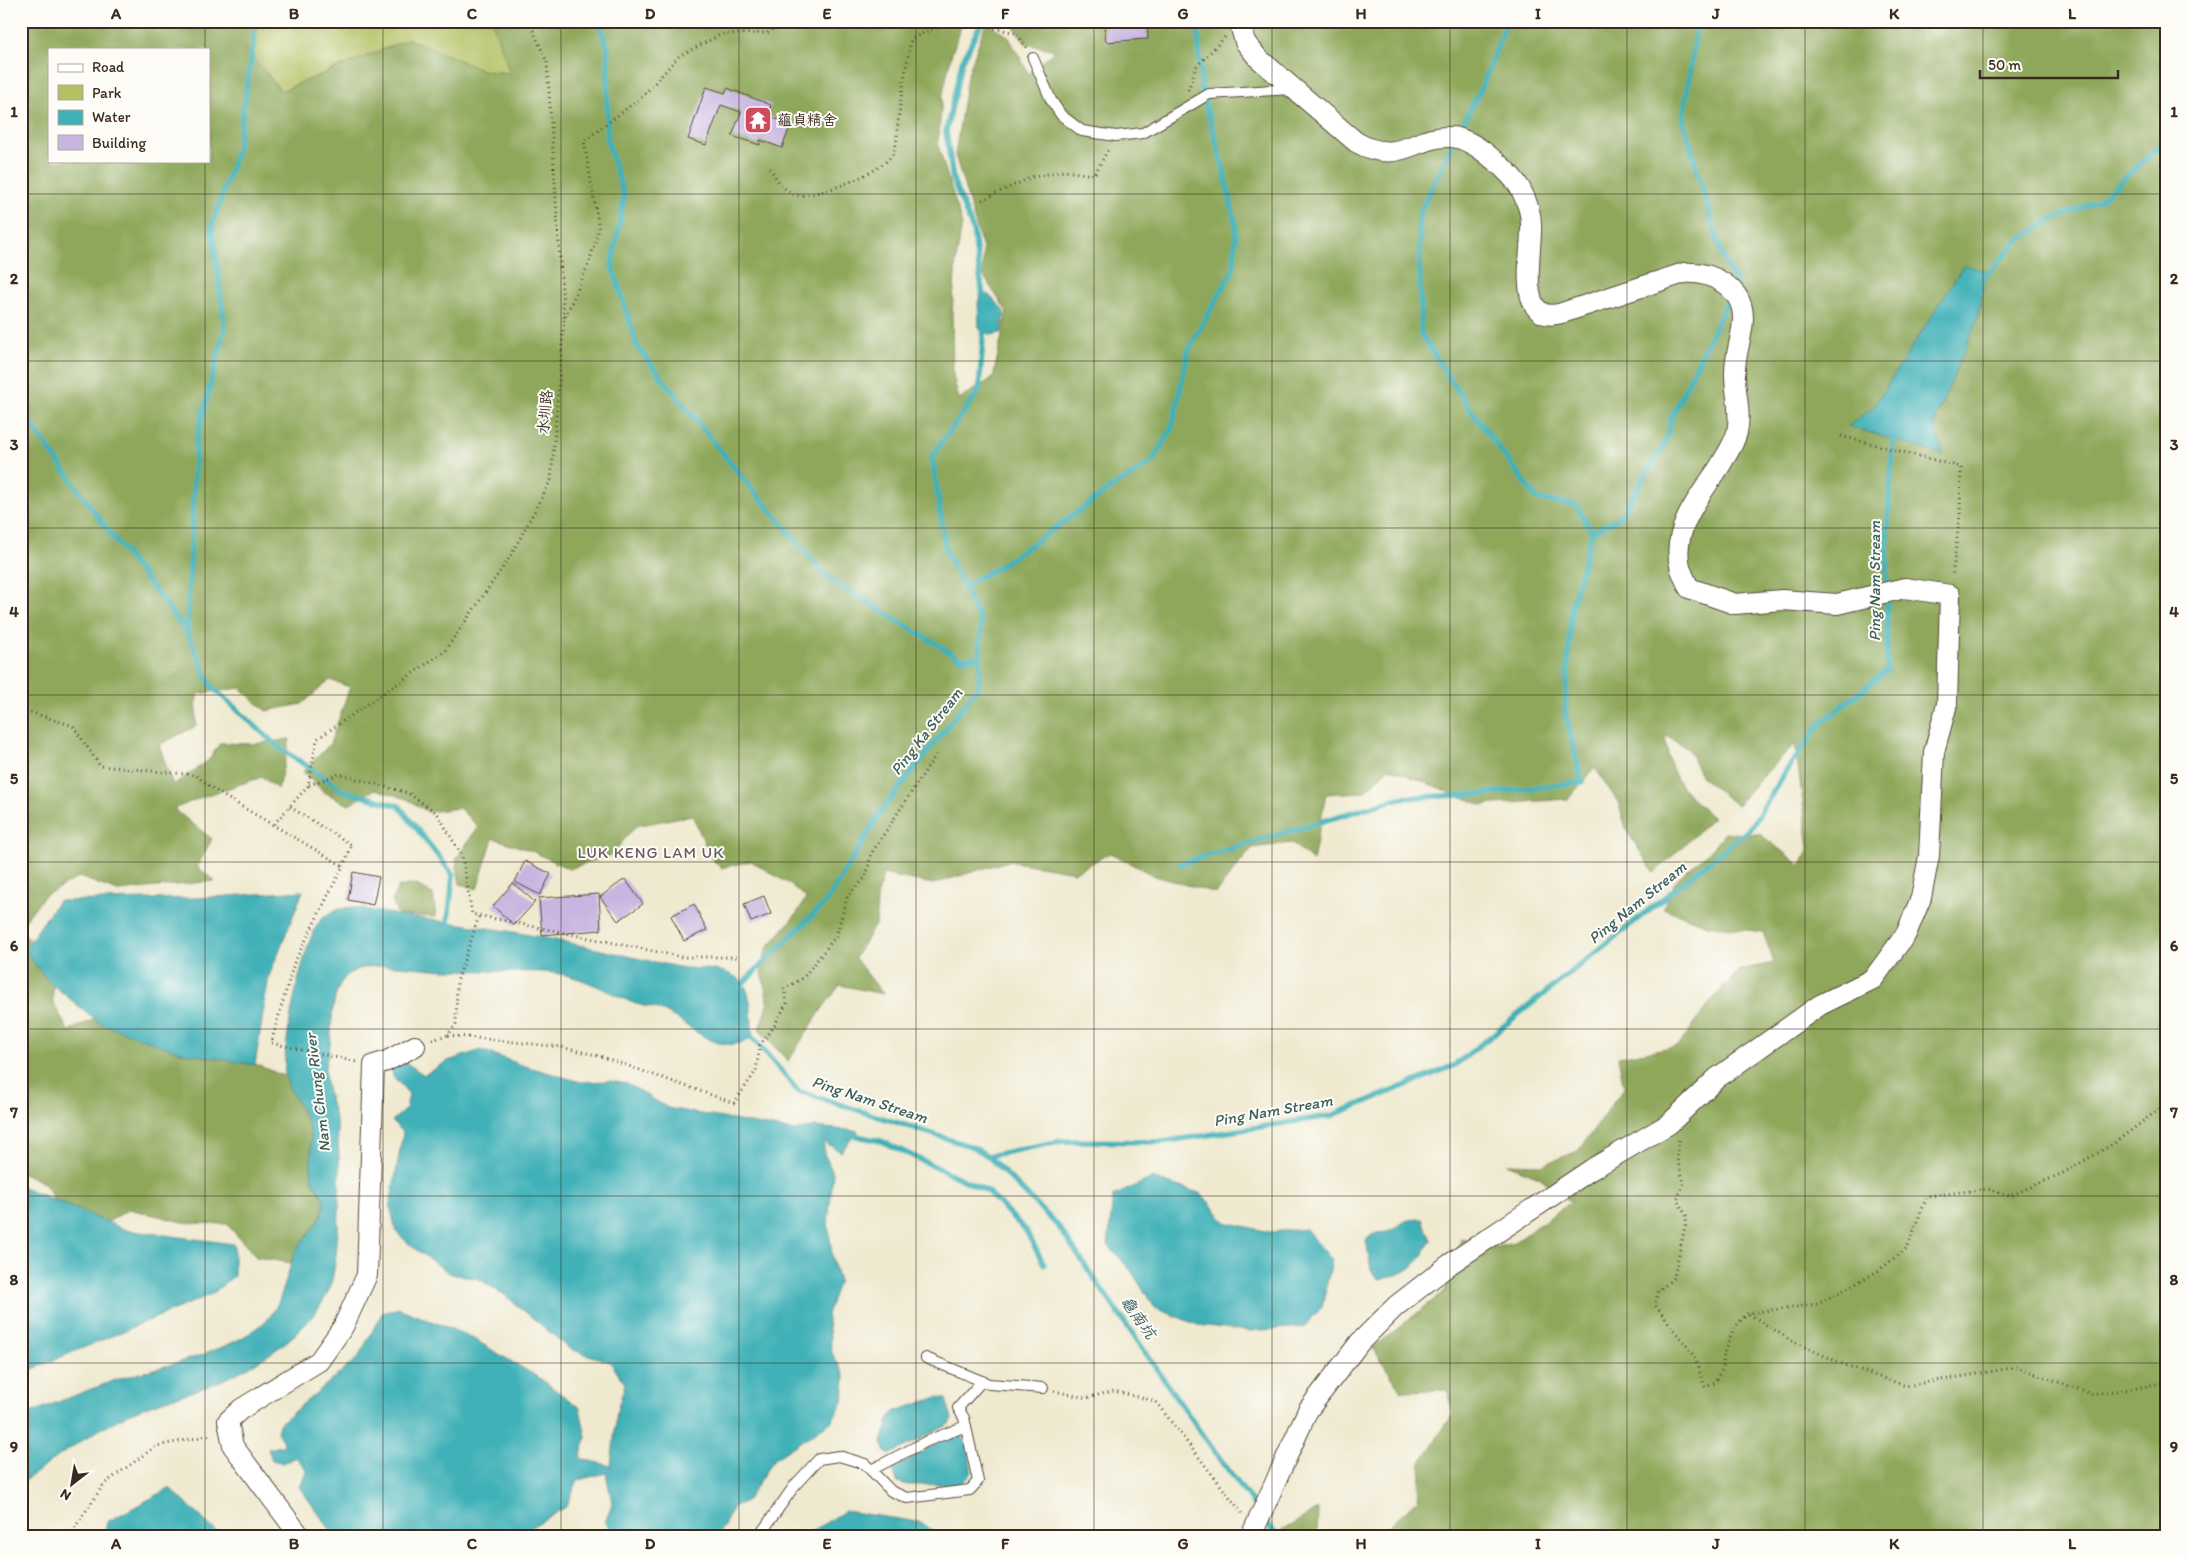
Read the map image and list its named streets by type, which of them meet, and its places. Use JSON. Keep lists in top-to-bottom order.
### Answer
{
  "streets": {
    "path": ["水圳路"]
  },
  "districts": ["LUK KENG LAM UK"],
  "water": [
    "Ping Nam Stream",
    "Ping Ka Stream",
    "Nam Chung River",
    "龜南坑"
  ],
  "places": {
    "temple": ["蘊貞精舍"]
  },
  "legend": [
    "Road",
    "Park",
    "Water",
    "Building"
  ],
  "scale_bar": "50 m",
  "north": "bottom left",
  "grid": {
    "columns": [
      "A",
      "B",
      "C",
      "D",
      "E",
      "F",
      "G",
      "H",
      "I",
      "J",
      "K",
      "L"
    ],
    "rows": [
      "1",
      "2",
      "3",
      "4",
      "5",
      "6",
      "7",
      "8",
      "9"
    ]
  }
}
